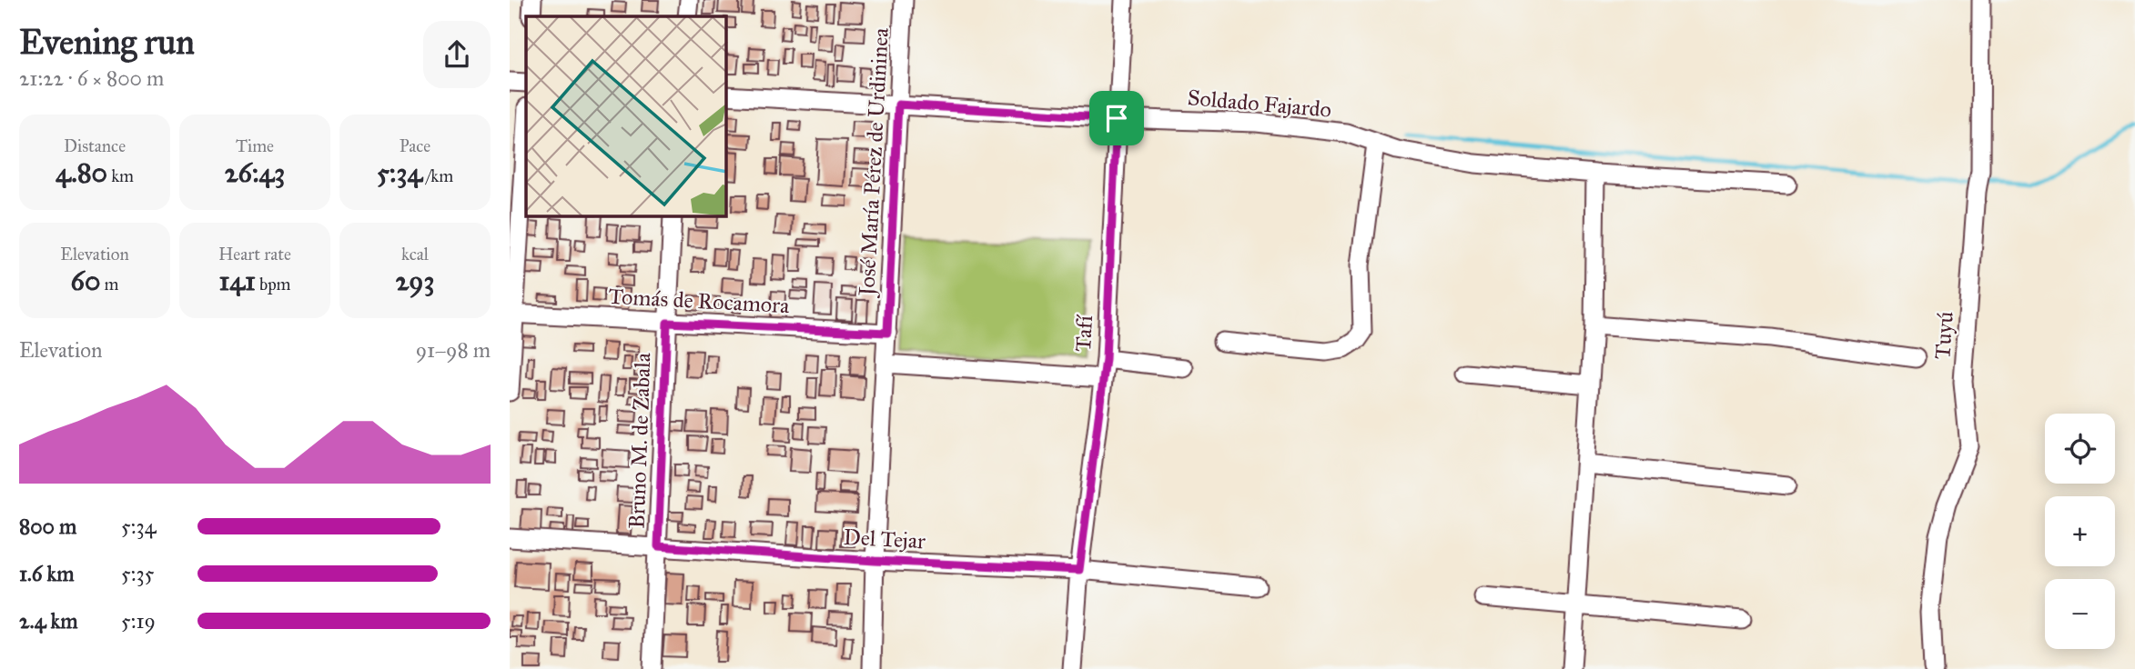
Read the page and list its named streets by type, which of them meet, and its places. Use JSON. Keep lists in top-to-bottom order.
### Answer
{
  "streets": {
    "street": [
      "Soldado Fajardo",
      "José María Pérez de Urdininea",
      "Tomás de Rocamora",
      "Tafí",
      "Tuyú",
      "Bruno M. de Zabala",
      "Del Tejar"
    ]
  },
  "crossings": [
    ["Soldado Fajardo", "José María Pérez de Urdininea"],
    ["Soldado Fajardo", "Tafí"],
    ["José María Pérez de Urdininea", "Tomás de Rocamora"],
    ["José María Pérez de Urdininea", "Del Tejar"],
    ["Tomás de Rocamora", "Bruno M. de Zabala"],
    ["Tafí", "Del Tejar"],
    ["Bruno M. de Zabala", "Del Tejar"]
  ],
  "page": {
    "heading": ["Evening run", "21:22 · 6 × 800 m"],
    "stats": [
      ["Distance", "4.80 km"],
      ["Time", "26:43"],
      ["Pace", "5:34 /km"],
      ["Elevation", "60 m"],
      ["Heart rate", "141 bpm"],
      ["kcal", "293"]
    ],
    "chart": ["Elevation", "91–98 m"],
    "map_buttons": ["+", "−"],
    "list": [
      {
        "name": "800 m",
        "note": "5:34"
      },
      {
        "name": "1.6 km",
        "note": "5:35"
      },
      {
        "name": "2.4 km",
        "note": "5:19"
      }
    ]
  }
}
